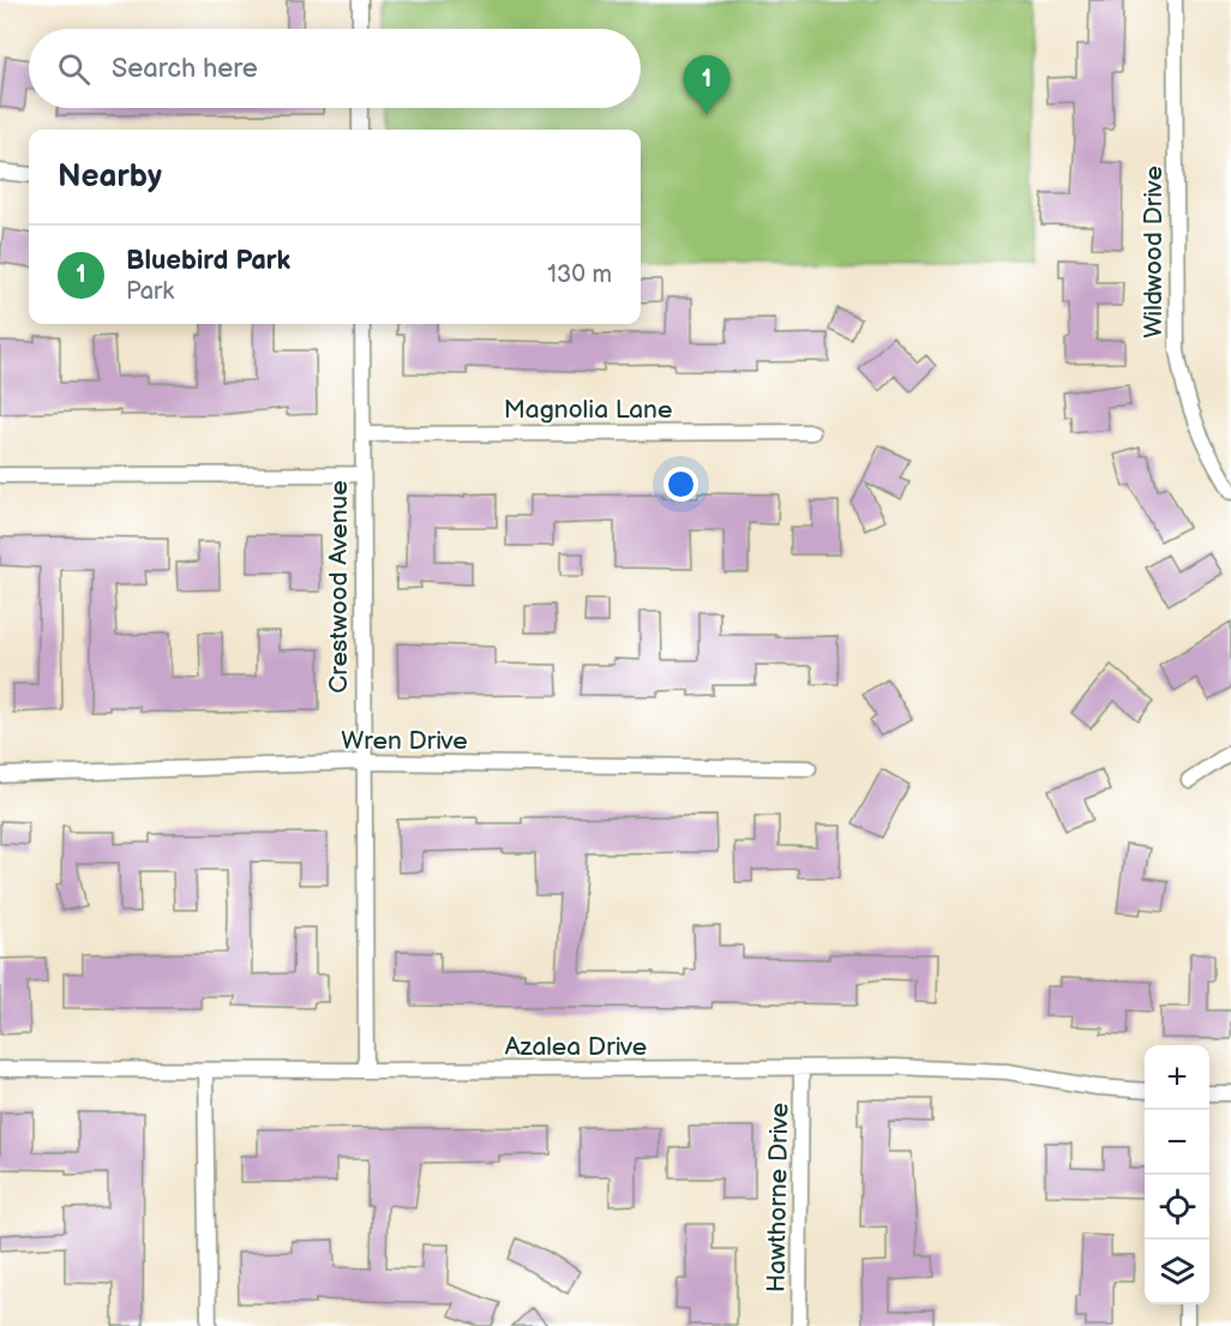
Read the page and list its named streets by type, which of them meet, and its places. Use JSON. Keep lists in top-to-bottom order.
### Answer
{
  "streets": {
    "street": [
      "Wildwood Drive",
      "Magnolia Lane",
      "Crestwood Avenue",
      "Wren Drive",
      "Azalea Drive",
      "Hawthorne Drive"
    ]
  },
  "crossings": [
    ["Magnolia Lane", "Crestwood Avenue"],
    ["Crestwood Avenue", "Wren Drive"],
    ["Crestwood Avenue", "Azalea Drive"],
    ["Azalea Drive", "Hawthorne Drive"]
  ],
  "page": {
    "search": "Search here",
    "pins": "1",
    "heading": "Nearby",
    "list": [
      {
        "mark": "1",
        "name": "Bluebird Park",
        "note": "Park",
        "value": "130 m"
      }
    ],
    "map_buttons": ["+", "−"]
  }
}
